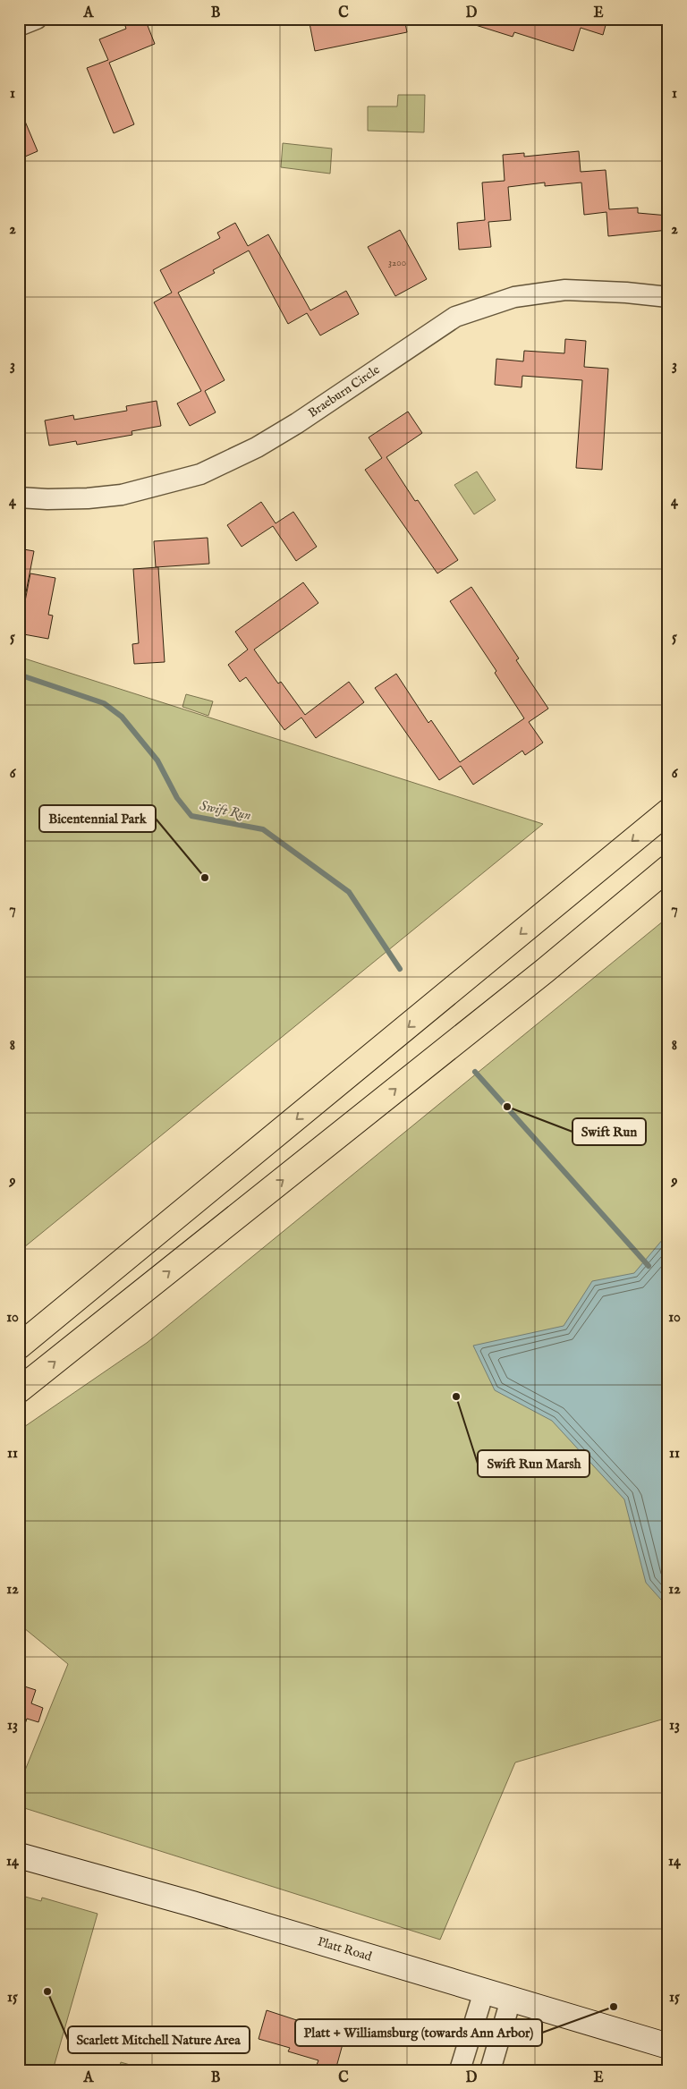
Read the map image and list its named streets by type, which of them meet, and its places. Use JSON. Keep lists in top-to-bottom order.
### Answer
{
  "streets": {
    "main road": ["Platt Road"],
    "street": ["Braeburn Circle"]
  },
  "water": ["Swift Run"],
  "places": [
    "Bicentennial Park",
    "Swift Run",
    "Swift Run Marsh",
    "Scarlett Mitchell Nature Area",
    "Platt + Williamsburg (towards Ann Arbor)"
  ],
  "house_numbers": ["3200"],
  "grid": {
    "columns": [
      "A",
      "B",
      "C",
      "D",
      "E"
    ],
    "rows": [
      "1",
      "2",
      "3",
      "4",
      "5",
      "6",
      "7",
      "8",
      "9",
      "10",
      "11",
      "12",
      "13",
      "14",
      "15"
    ]
  }
}
